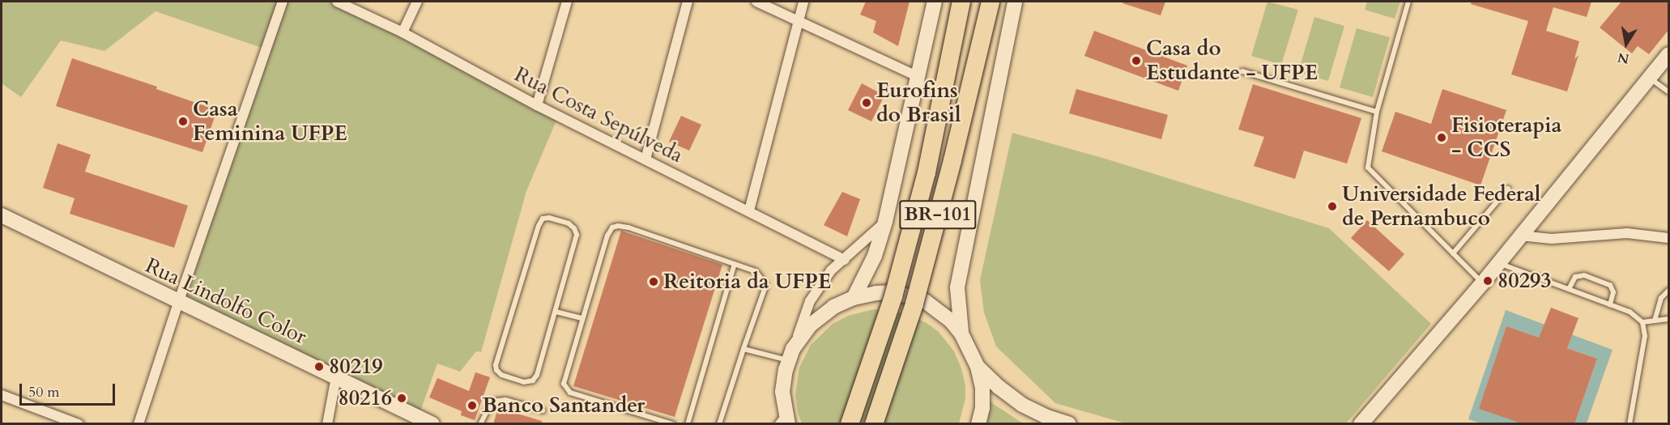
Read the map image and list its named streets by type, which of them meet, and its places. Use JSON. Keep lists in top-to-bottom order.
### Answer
{
  "streets": {
    "highway": ["BR-101"],
    "main road": ["Rua Lindolfo Color"],
    "street": ["Rua Costa Sepúlveda"]
  },
  "places": [
    "Casa do Estudante - UFPE",
    "Eurofins do Brasil",
    "Casa Feminina UFPE",
    "Fisioterapia - CCS",
    "Universidade Federal de Pernambuco",
    "80293",
    "Reitoria da UFPE",
    "80219",
    "80216",
    "Banco Santander"
  ],
  "scale_bar": "50 m",
  "north": "bottom"
}
